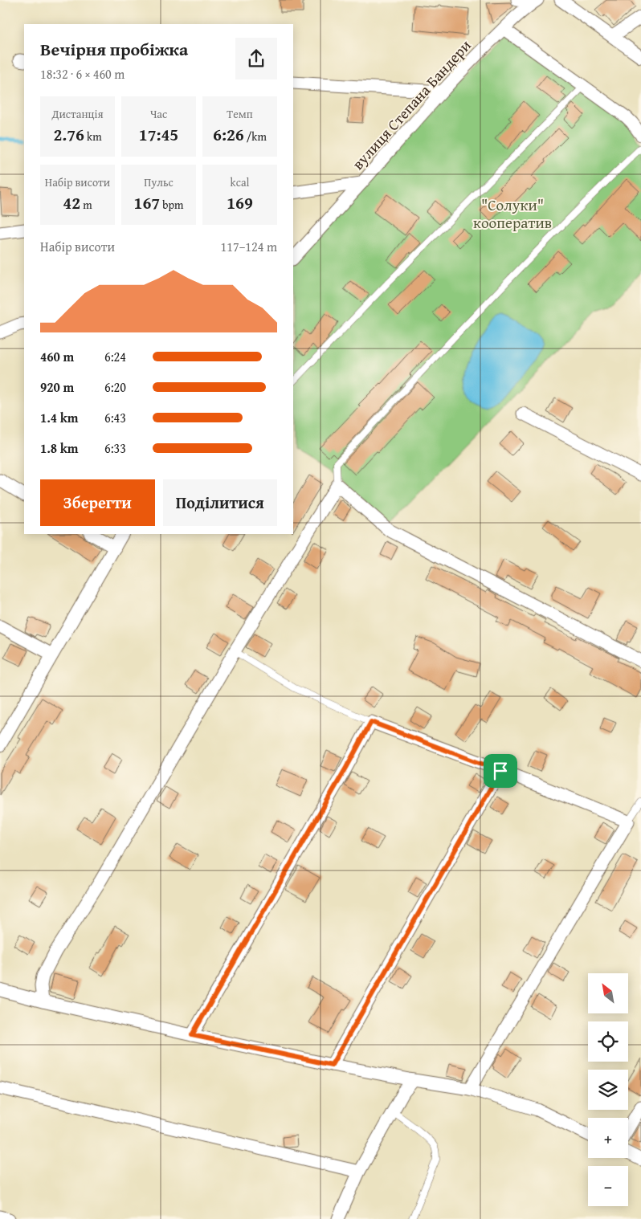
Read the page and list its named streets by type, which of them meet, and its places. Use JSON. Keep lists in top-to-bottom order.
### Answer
{
  "streets": {
    "street": ["вулиця Степана Бандери"]
  },
  "parks": ["\"Солуки\" кооператив"],
  "north": "top left",
  "page": {
    "heading": ["Вечірня пробіжка", "18:32 · 6 × 460 m"],
    "stats": [
      ["Дистанція", "2.76 km"],
      ["Час", "17:45"],
      ["Темп", "6:26 /km"],
      ["Набір висоти", "42 m"],
      ["Пульс", "167 bpm"],
      ["kcal", "169"]
    ],
    "chart": ["Набір висоти", "117–124 m"],
    "list": [
      {
        "name": "460 m",
        "note": "6:24"
      },
      {
        "name": "920 m",
        "note": "6:20"
      },
      {
        "name": "1.4 km",
        "note": "6:43"
      },
      {
        "name": "1.8 km",
        "note": "6:33"
      }
    ],
    "buttons": ["Зберегти", "Поділитися"],
    "map_buttons": ["+", "−"]
  }
}
